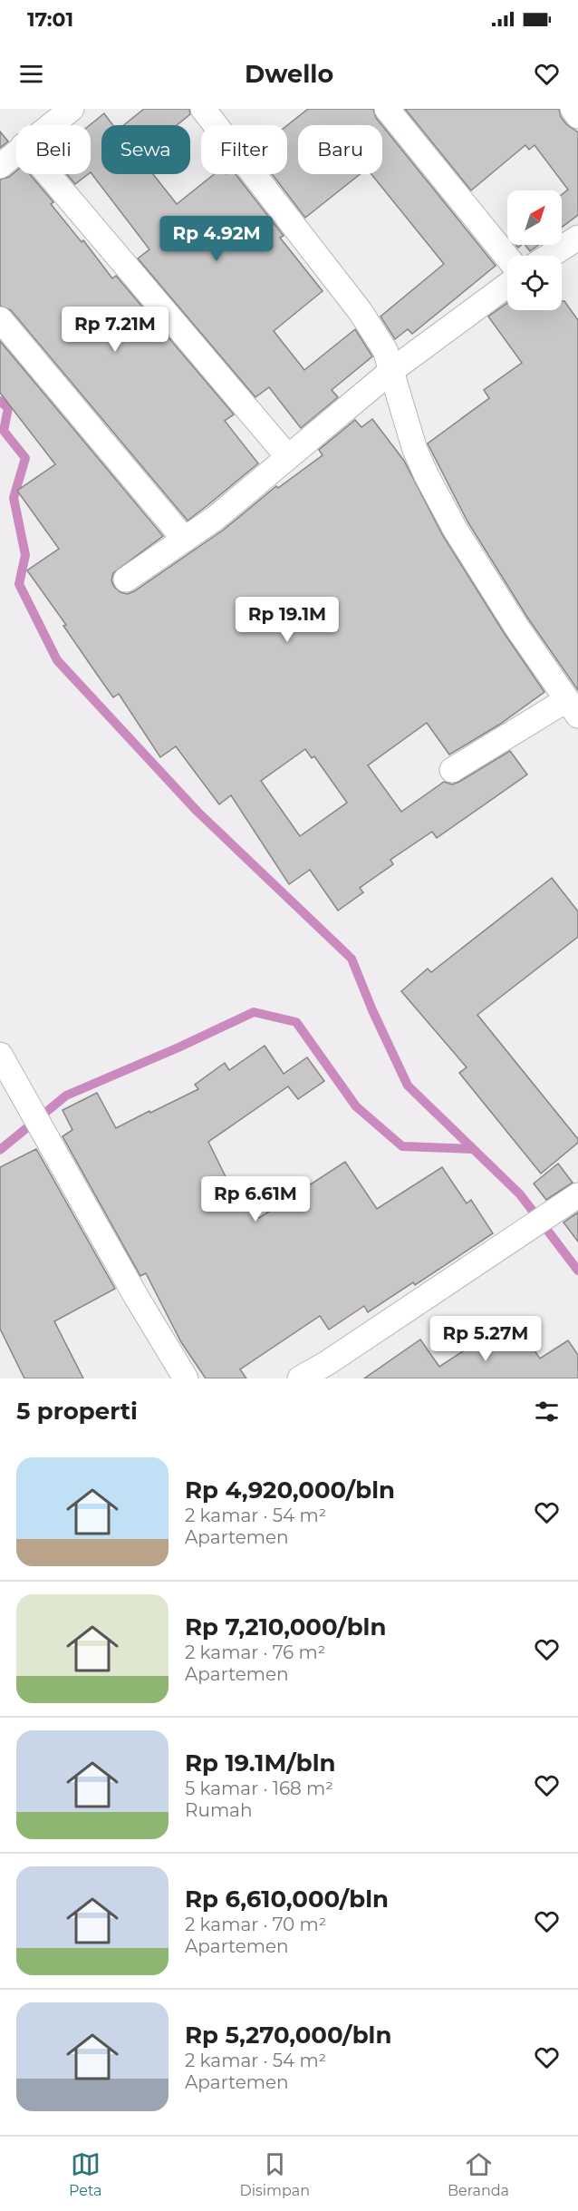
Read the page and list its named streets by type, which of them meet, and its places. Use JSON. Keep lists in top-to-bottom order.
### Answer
{
  "north": "top right",
  "page": {
    "status": "17:01",
    "header": "Dwello",
    "chip": [
      "Beli",
      "Sewa",
      "Filter",
      "Baru"
    ],
    "price": [
      "Rp 4.92M",
      "Rp 7.21M",
      "Rp 19.1M",
      "Rp 6.61M",
      "Rp 5.27M"
    ],
    "heading": "5 properti",
    "list": [
      {
        "name": "Rp 4,920,000/bln",
        "note": "2 kamar · 54 m² · Apartemen"
      },
      {
        "name": "Rp 7,210,000/bln",
        "note": "2 kamar · 76 m² · Apartemen"
      },
      {
        "name": "Rp 19.1M/bln",
        "note": "5 kamar · 168 m² · Rumah"
      },
      {
        "name": "Rp 6,610,000/bln",
        "note": "2 kamar · 70 m² · Apartemen"
      },
      {
        "name": "Rp 5,270,000/bln",
        "note": "2 kamar · 54 m² · Apartemen"
      }
    ],
    "tabs": ["Peta", "Disimpan", "Beranda"]
  }
}
